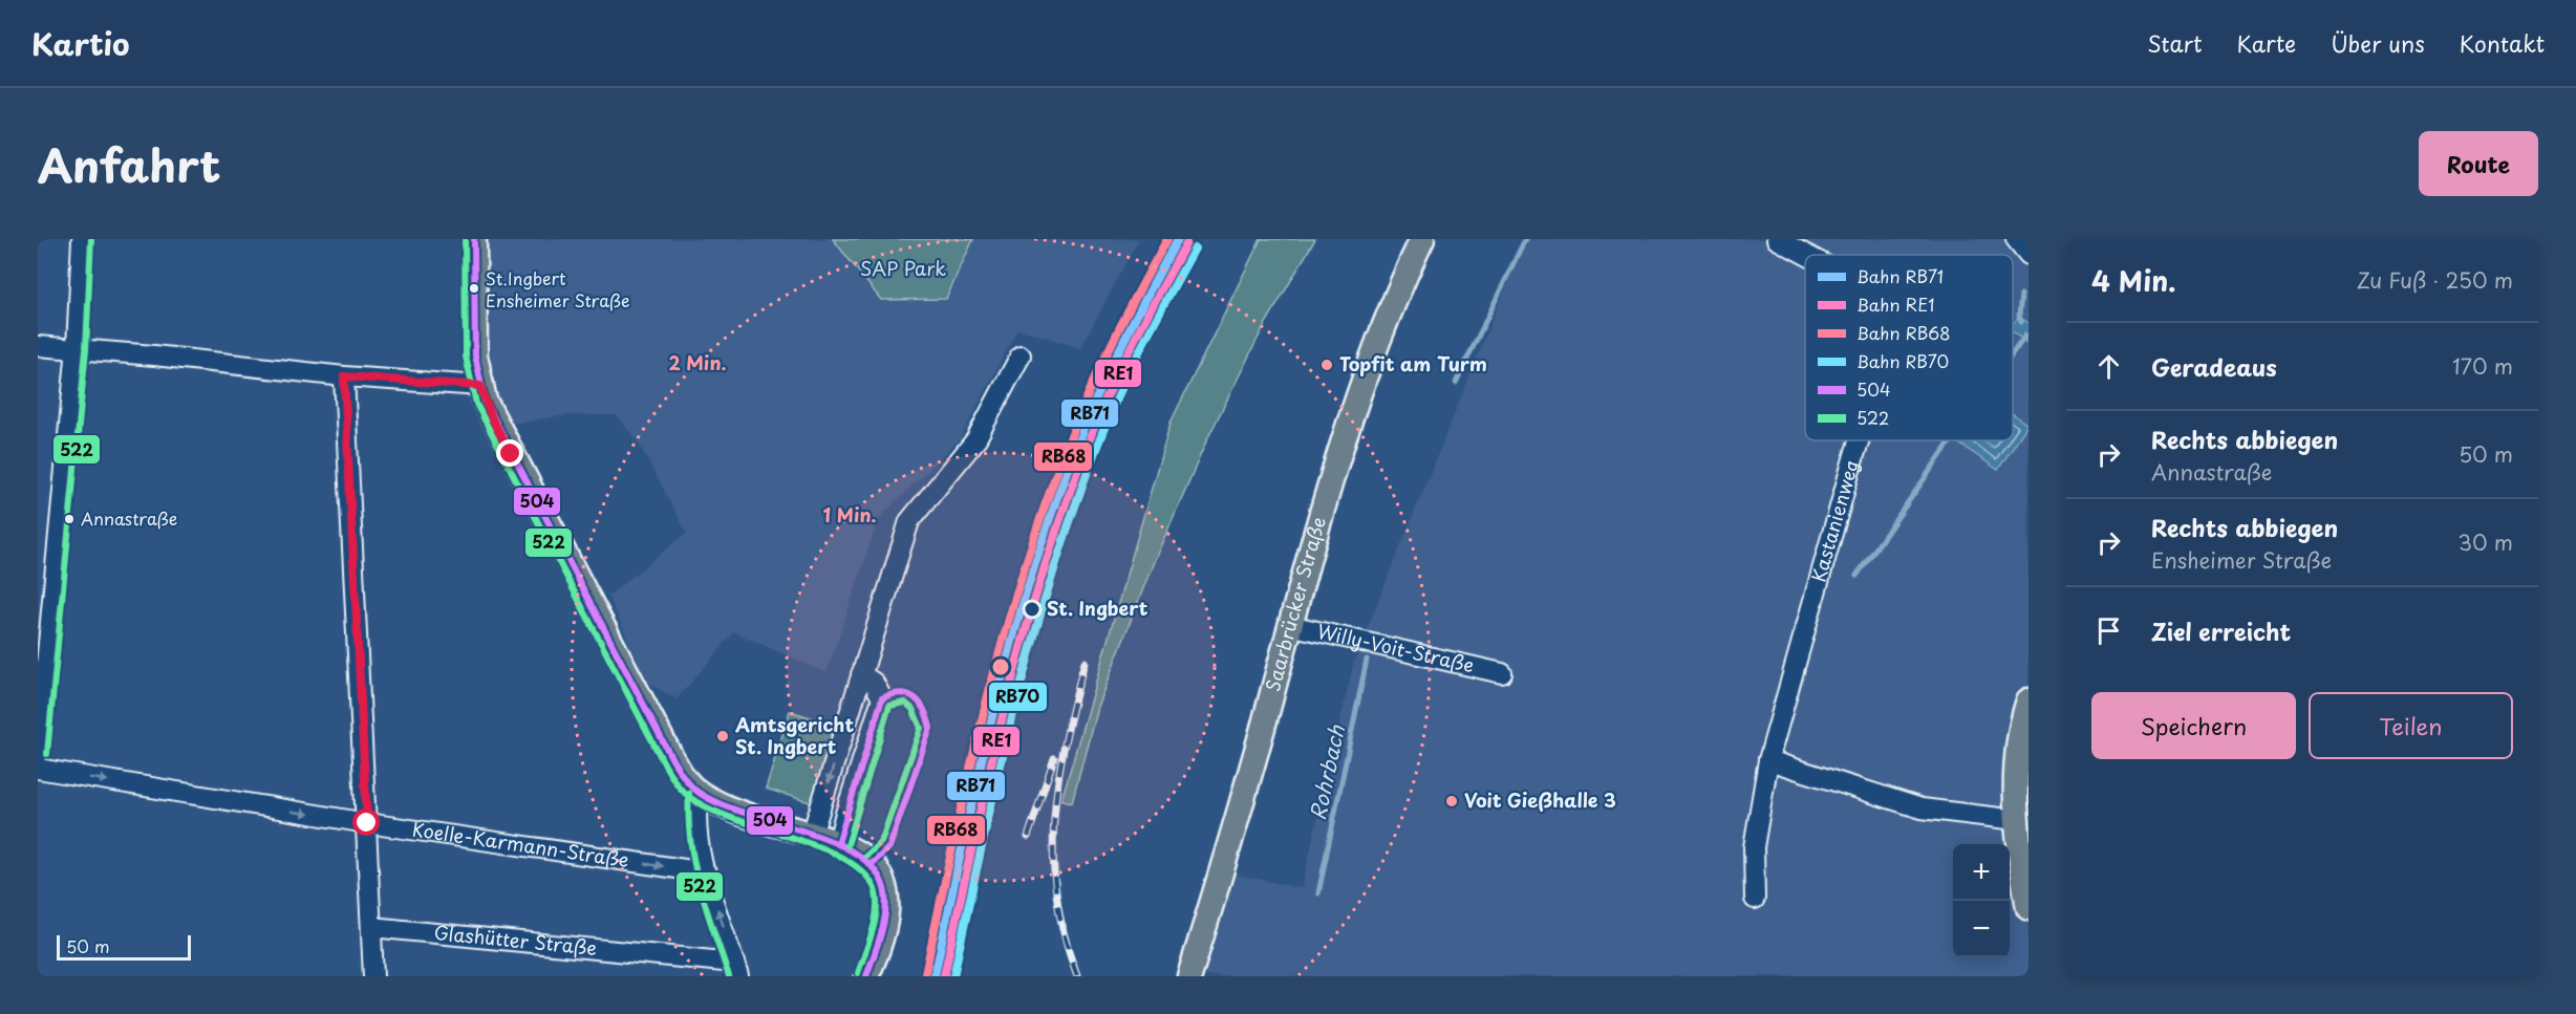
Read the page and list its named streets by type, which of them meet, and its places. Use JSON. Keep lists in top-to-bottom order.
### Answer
{
  "streets": {
    "main road": ["Saarbrücker Straße"],
    "street": [
      "Kastanienweg",
      "Willy-Voit-Straße",
      "Koelle-Karmann-Straße",
      "Glashütter Straße"
    ]
  },
  "crossings": [
    ["Saarbrücker Straße", "Willy-Voit-Straße"]
  ],
  "one_way": ["Koelle-Karmann-Straße"],
  "water": ["Rohrbach"],
  "parks": ["SAP Park"],
  "places": [
    "St.Ingbert Ensheimer Straße",
    "Topfit am Turm",
    "Annastraße",
    "St. Ingbert",
    "Amtsgericht St. Ingbert",
    "Voit Gießhalle 3"
  ],
  "lines": [
    "rail line RB71",
    "rail line RB68",
    "transit line 504",
    "transit line 522",
    "rail line RE1",
    "rail line RB70"
  ],
  "legend": [
    "Bahn RB71",
    "Bahn RE1",
    "Bahn RB68",
    "Bahn RB70",
    "504",
    "522"
  ],
  "scale_bar": "50 m",
  "page": {
    "header": "Kartio",
    "nav": [
      "Start",
      "Karte",
      "Über uns",
      "Kontakt"
    ],
    "title": "Anfahrt",
    "buttons": [
      "Route",
      ["Speichern", "Teilen"]
    ],
    "heading": ["4 Min.", "Zu Fuß · 250 m"],
    "list": [
      ["Geradeaus", "170 m"],
      ["Rechts abbiegen", "Annastraße", "50 m"],
      ["Rechts abbiegen", "Ensheimer Straße", "30 m"],
      "Ziel erreicht"
    ],
    "map_buttons": ["+", "−"],
    "scale": "50 m"
  },
  "rings": ["2 Min.", "1 Min."]
}
